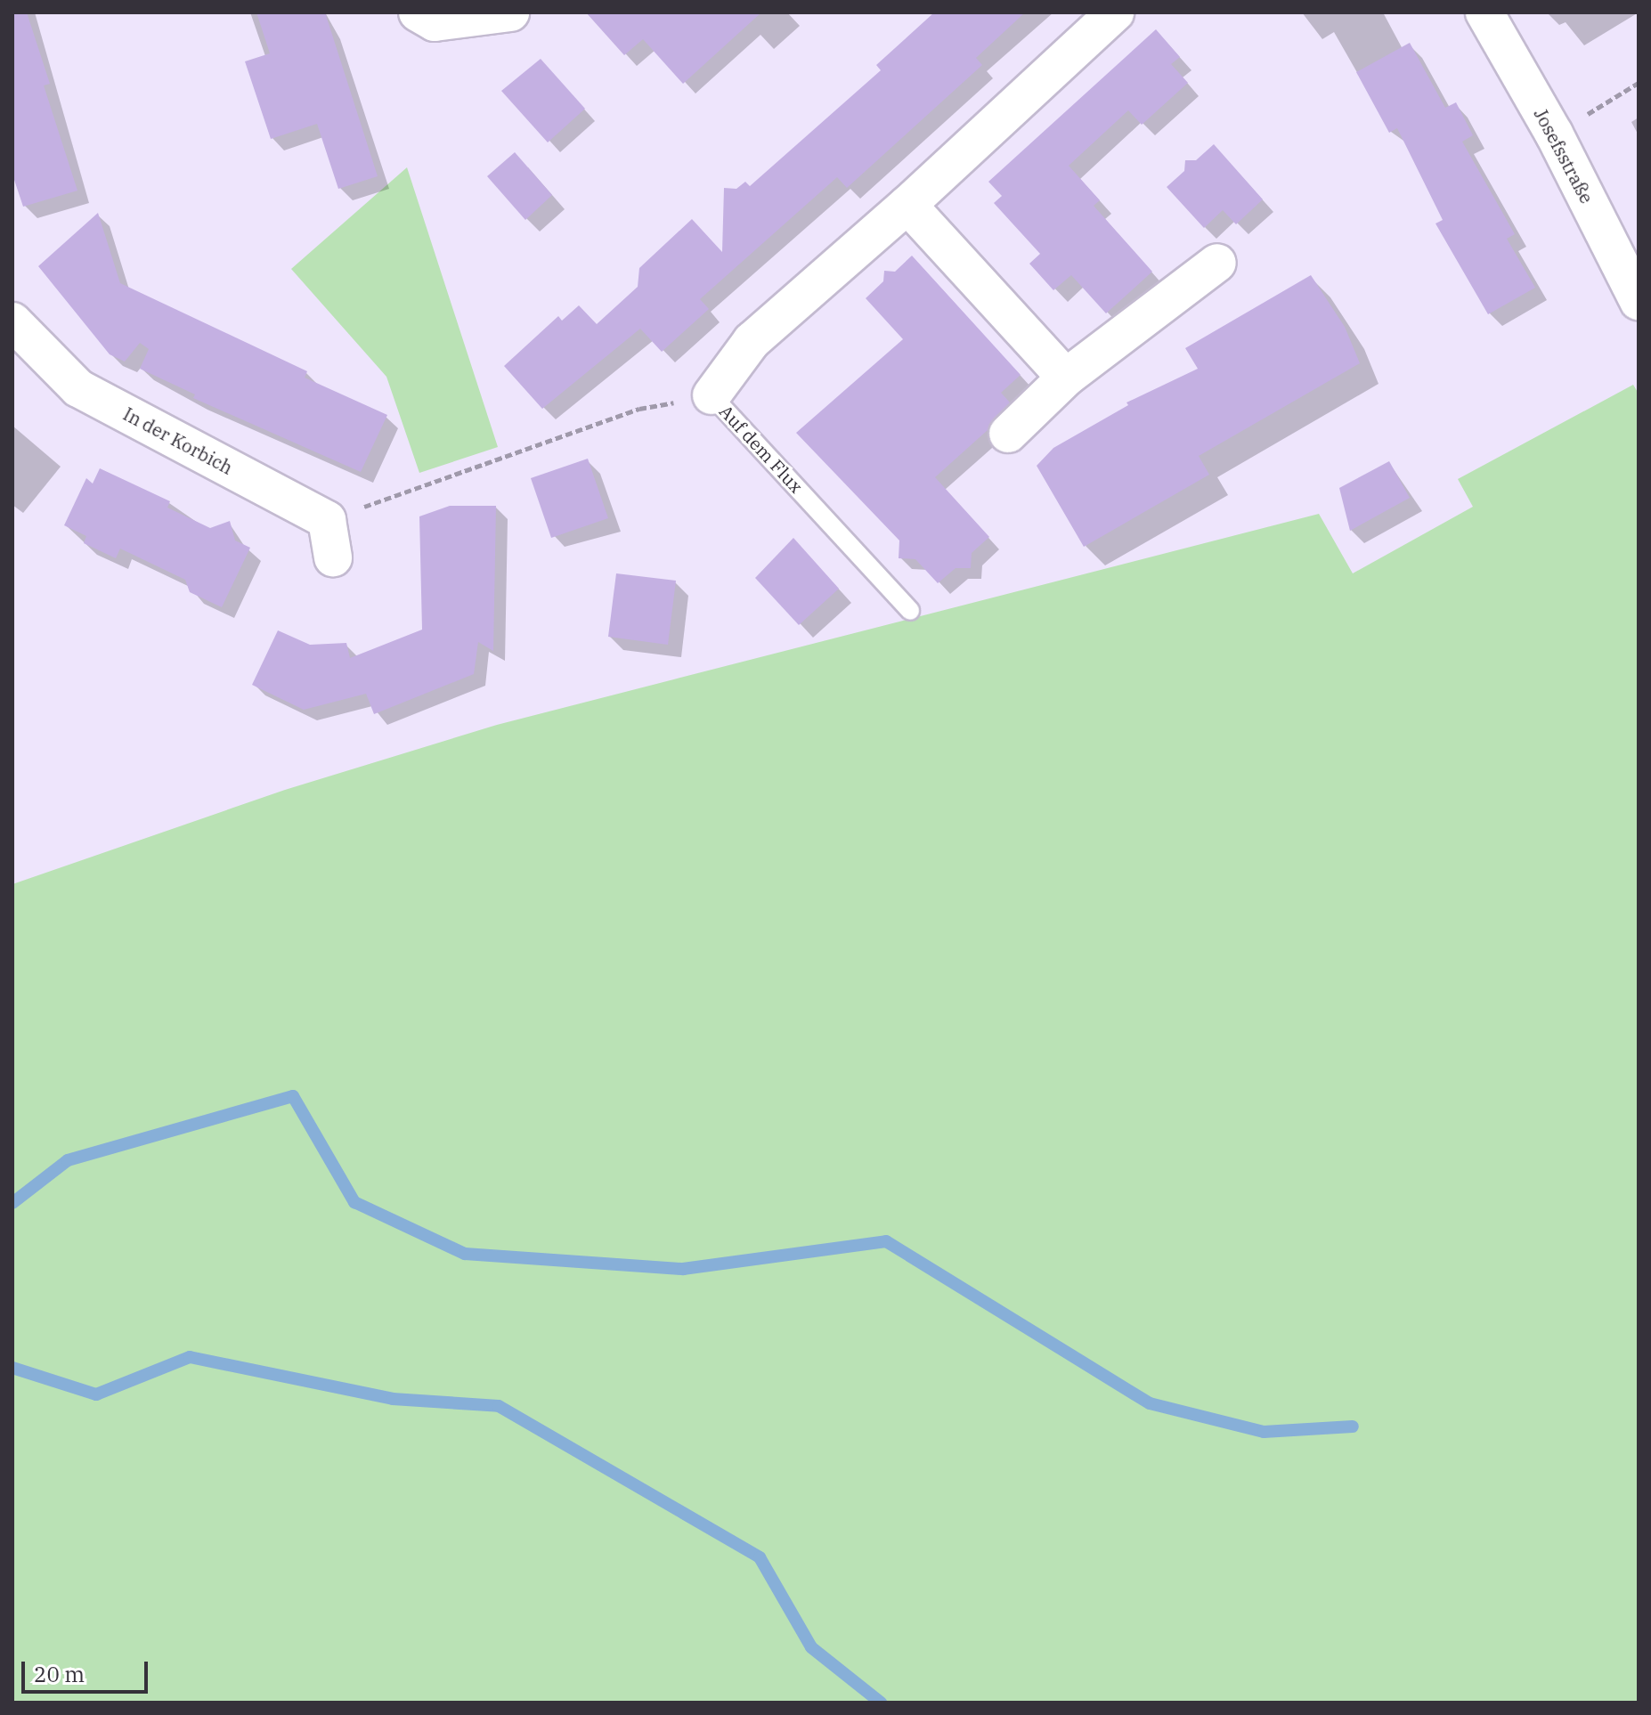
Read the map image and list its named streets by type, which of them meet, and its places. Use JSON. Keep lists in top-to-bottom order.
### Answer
{
  "streets": {
    "street": ["Josefsstraße", "In der Korbich", "Auf dem Flux"]
  },
  "scale_bar": "20 m"
}
